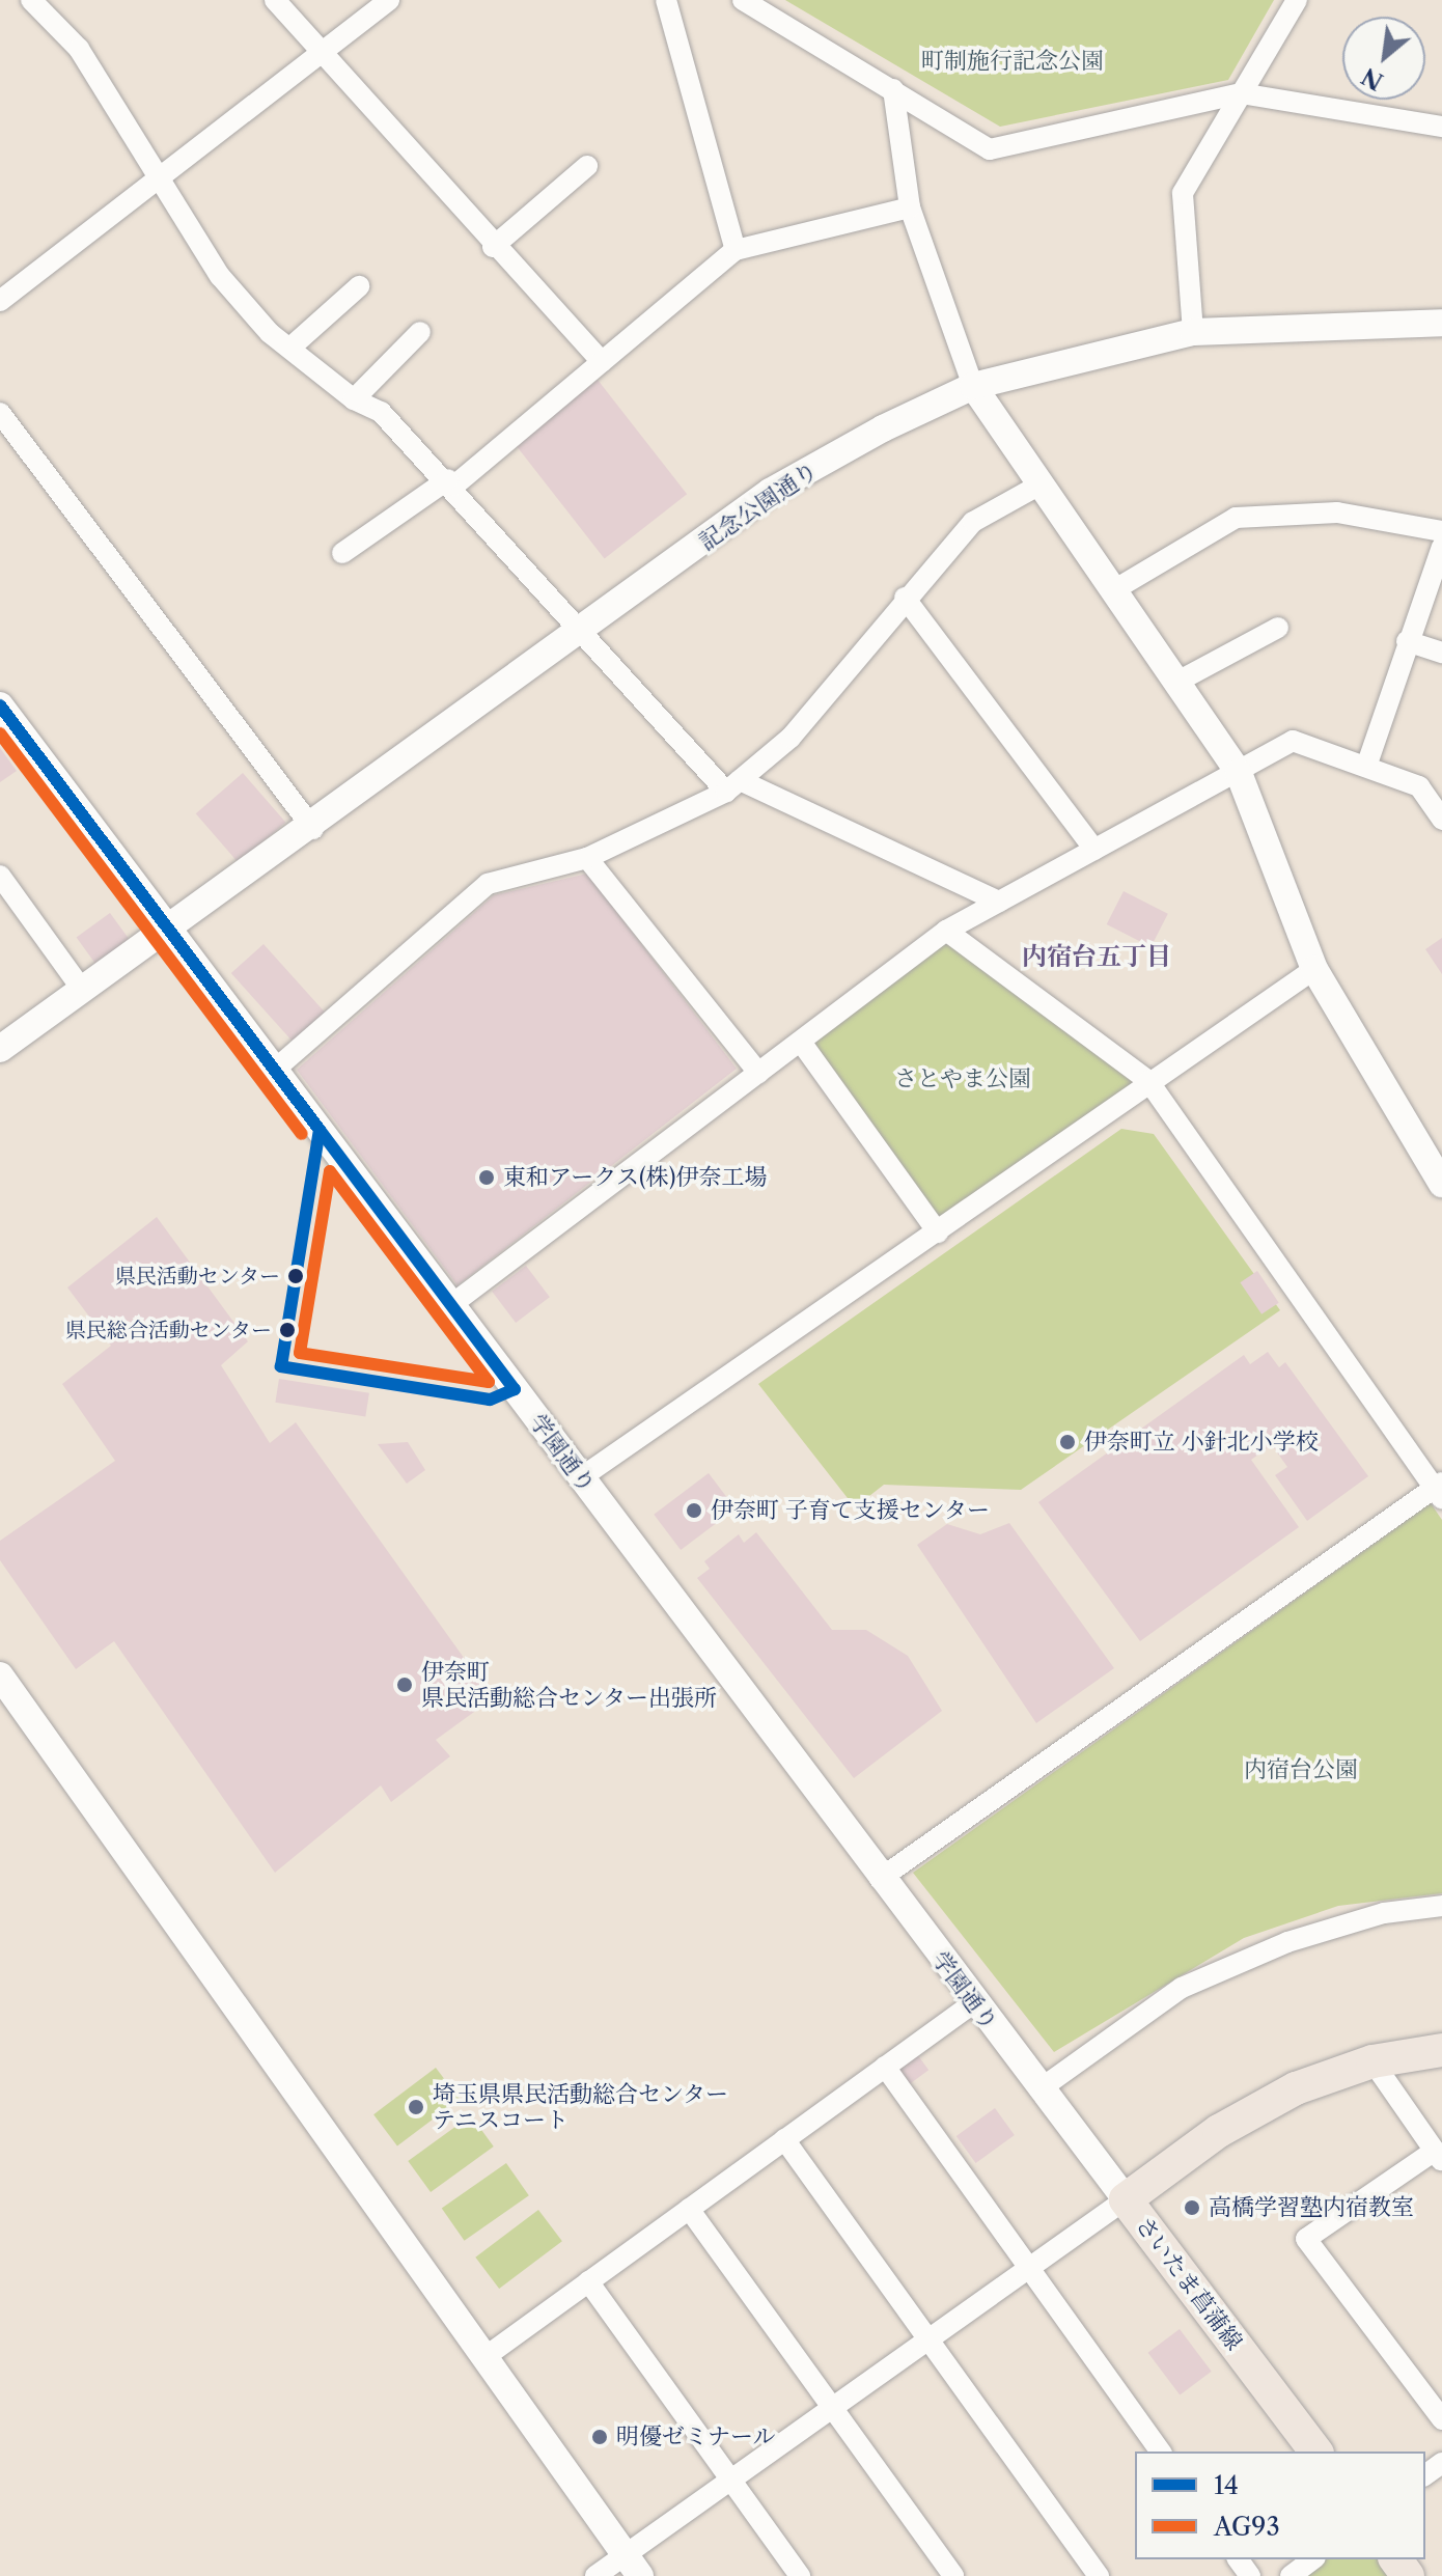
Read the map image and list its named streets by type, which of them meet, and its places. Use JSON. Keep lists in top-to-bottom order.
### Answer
{
  "streets": {
    "main road": ["さいたま菖蒲線"],
    "street": ["記念公園通り", "学園通り"]
  },
  "crossings": [
    ["記念公園通り", "学園通り"],
    ["学園通り", "さいたま菖蒲線"]
  ],
  "districts": ["内宿台五丁目"],
  "parks": ["町制施行記念公園", "さとやま公園", "内宿台公園"],
  "places": [
    "東和アークス(株)伊奈工場",
    "県民活動センター",
    "県民総合活動センター",
    "伊奈町立 小針北小学校",
    "伊奈町 子育て支援センター",
    "伊奈町 県民活動総合センター出張所",
    "埼玉県県民活動総合センター テニスコート",
    "高橋学習塾内宿教室",
    "明優ゼミナール"
  ],
  "lines": ["transit line 14", "transit line AG93"],
  "legend": ["14", "AG93"],
  "north": "bottom left"
}
